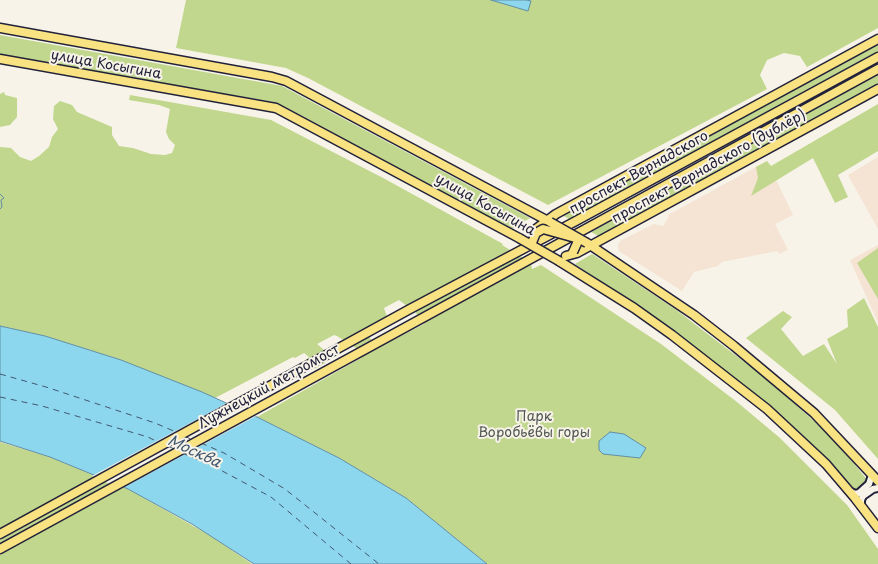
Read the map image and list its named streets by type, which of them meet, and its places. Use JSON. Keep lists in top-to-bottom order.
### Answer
{
  "streets": {
    "main road": [
      "улица Косыгина",
      "проспект Вернадского (дублёр)",
      "проспект Вернадского",
      "Лужнецкий метромост"
    ]
  },
  "crossings": [
    ["улица Косыгина", "проспект Вернадского (дублёр)"],
    ["проспект Вернадского", "Лужнецкий метромост"]
  ],
  "water": ["Москва"],
  "parks": ["Парк Воробьёвы горы"]
}
